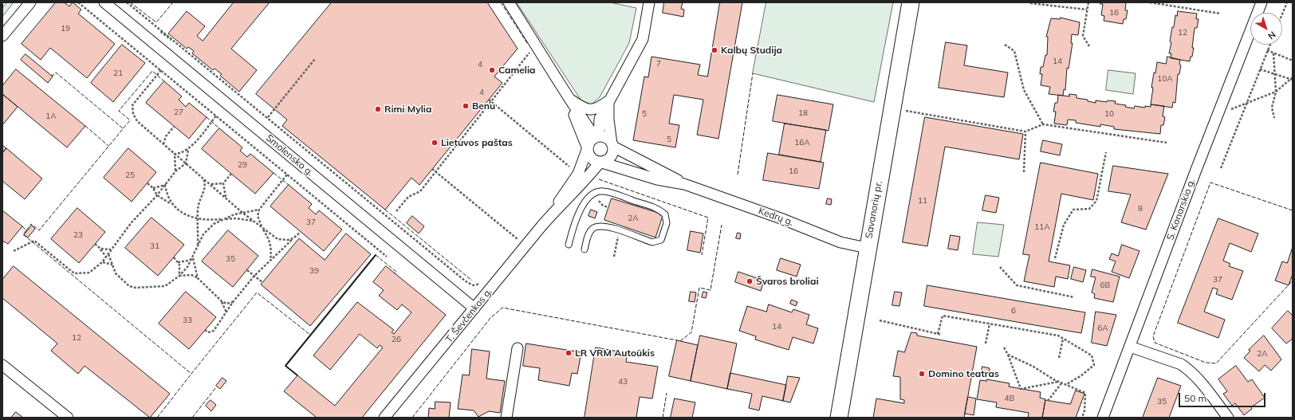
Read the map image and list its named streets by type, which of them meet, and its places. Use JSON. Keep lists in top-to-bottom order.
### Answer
{
  "streets": {
    "main road": ["Savanorių pr."],
    "street": [
      "Smolensko g.",
      "S. Konarskio g.",
      "Kedrų g.",
      "T. Ševčenkos g."
    ]
  },
  "crossings": [
    ["Smolensko g.", "T. Ševčenkos g."],
    ["Savanorių pr.", "Kedrų g."],
    ["Kedrų g.", "T. Ševčenkos g."]
  ],
  "places": [
    "Kalbų Studija",
    "Camelia",
    "Benu",
    "Rimi Mylia",
    "Lietuvos paštas",
    "Švaros broliai",
    "LR VRM Autoūkis",
    "Domino teatras"
  ],
  "house_numbers": [
    "16",
    "19",
    "12",
    "14",
    "7",
    "4",
    "21",
    "10A",
    "4",
    "27",
    "18",
    "5",
    "10",
    "1A",
    "5",
    "16A",
    "29",
    "16",
    "25",
    "11",
    "8",
    "2A",
    "37",
    "11A",
    "23",
    "31",
    "35",
    "39",
    "37",
    "6B",
    "6",
    "33",
    "14",
    "6A",
    "12",
    "26",
    "2A",
    "43",
    "4B",
    "35"
  ],
  "scale_bar": "50 m",
  "north": "bottom right"
}
